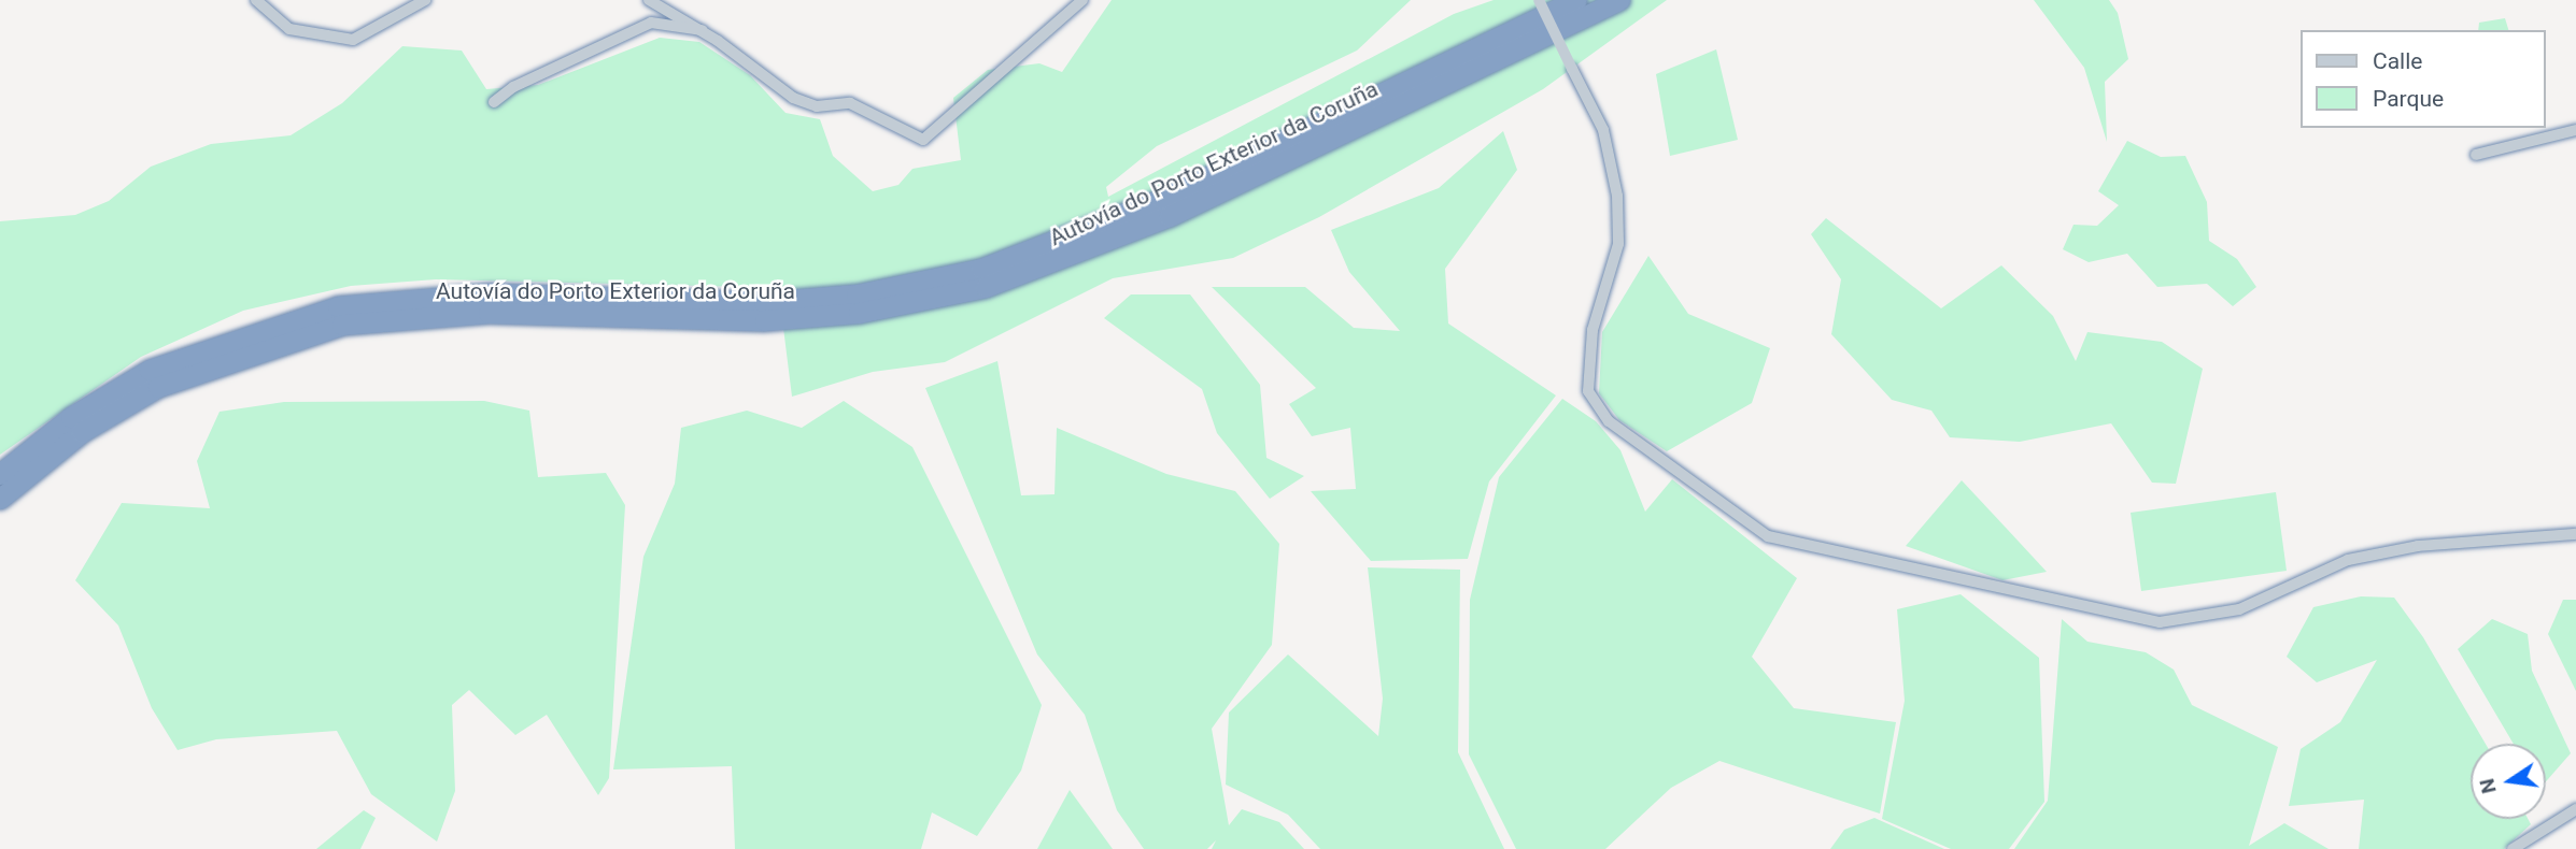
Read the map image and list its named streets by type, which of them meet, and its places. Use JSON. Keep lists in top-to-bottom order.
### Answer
{
  "streets": {
    "highway": ["Autovía do Porto Exterior da Coruña"]
  },
  "legend": ["Calle", "Parque"],
  "north": "left"
}
